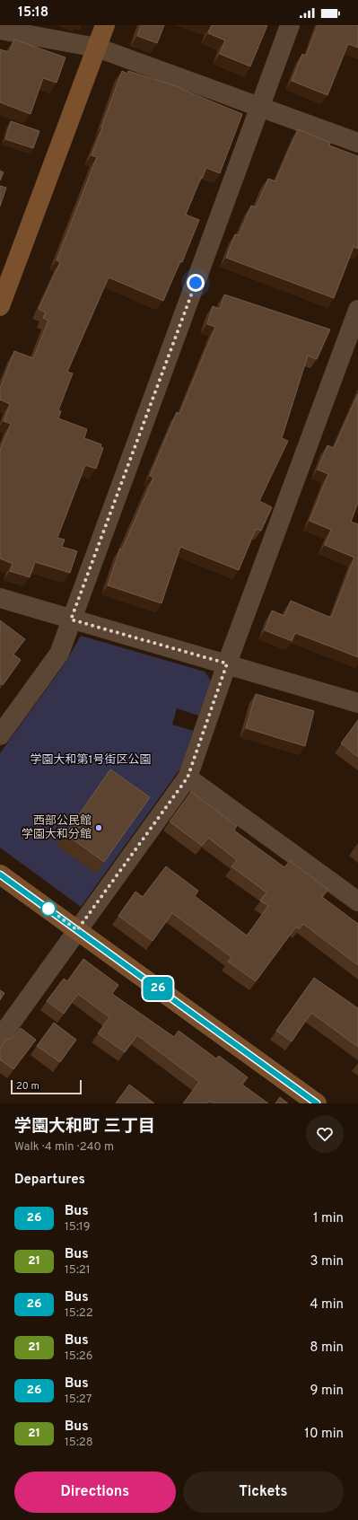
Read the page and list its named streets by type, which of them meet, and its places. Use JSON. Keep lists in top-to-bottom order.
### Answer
{
  "parks": ["学園大和第1号街区公園"],
  "places": ["西部公民館 学園大和分館"],
  "lines": ["bus line 26"],
  "scale_bar": "20 m",
  "page": {
    "status": "15:18",
    "on_map": "26",
    "scale": "20 m",
    "heading": [
      ["学園大和町 三丁目", "Walk · 4 min · 240 m"],
      "Departures"
    ],
    "list": [
      {
        "mark": "26",
        "name": "Bus",
        "note": "15:19",
        "value": "1 min"
      },
      {
        "mark": "21",
        "name": "Bus",
        "note": "15:21",
        "value": "3 min"
      },
      {
        "mark": "26",
        "name": "Bus",
        "note": "15:22",
        "value": "4 min"
      },
      {
        "mark": "21",
        "name": "Bus",
        "note": "15:26",
        "value": "8 min"
      },
      {
        "mark": "26",
        "name": "Bus",
        "note": "15:27",
        "value": "9 min"
      },
      {
        "mark": "21",
        "name": "Bus",
        "note": "15:28",
        "value": "10 min"
      }
    ],
    "buttons": ["Directions", "Tickets"]
  }
}
